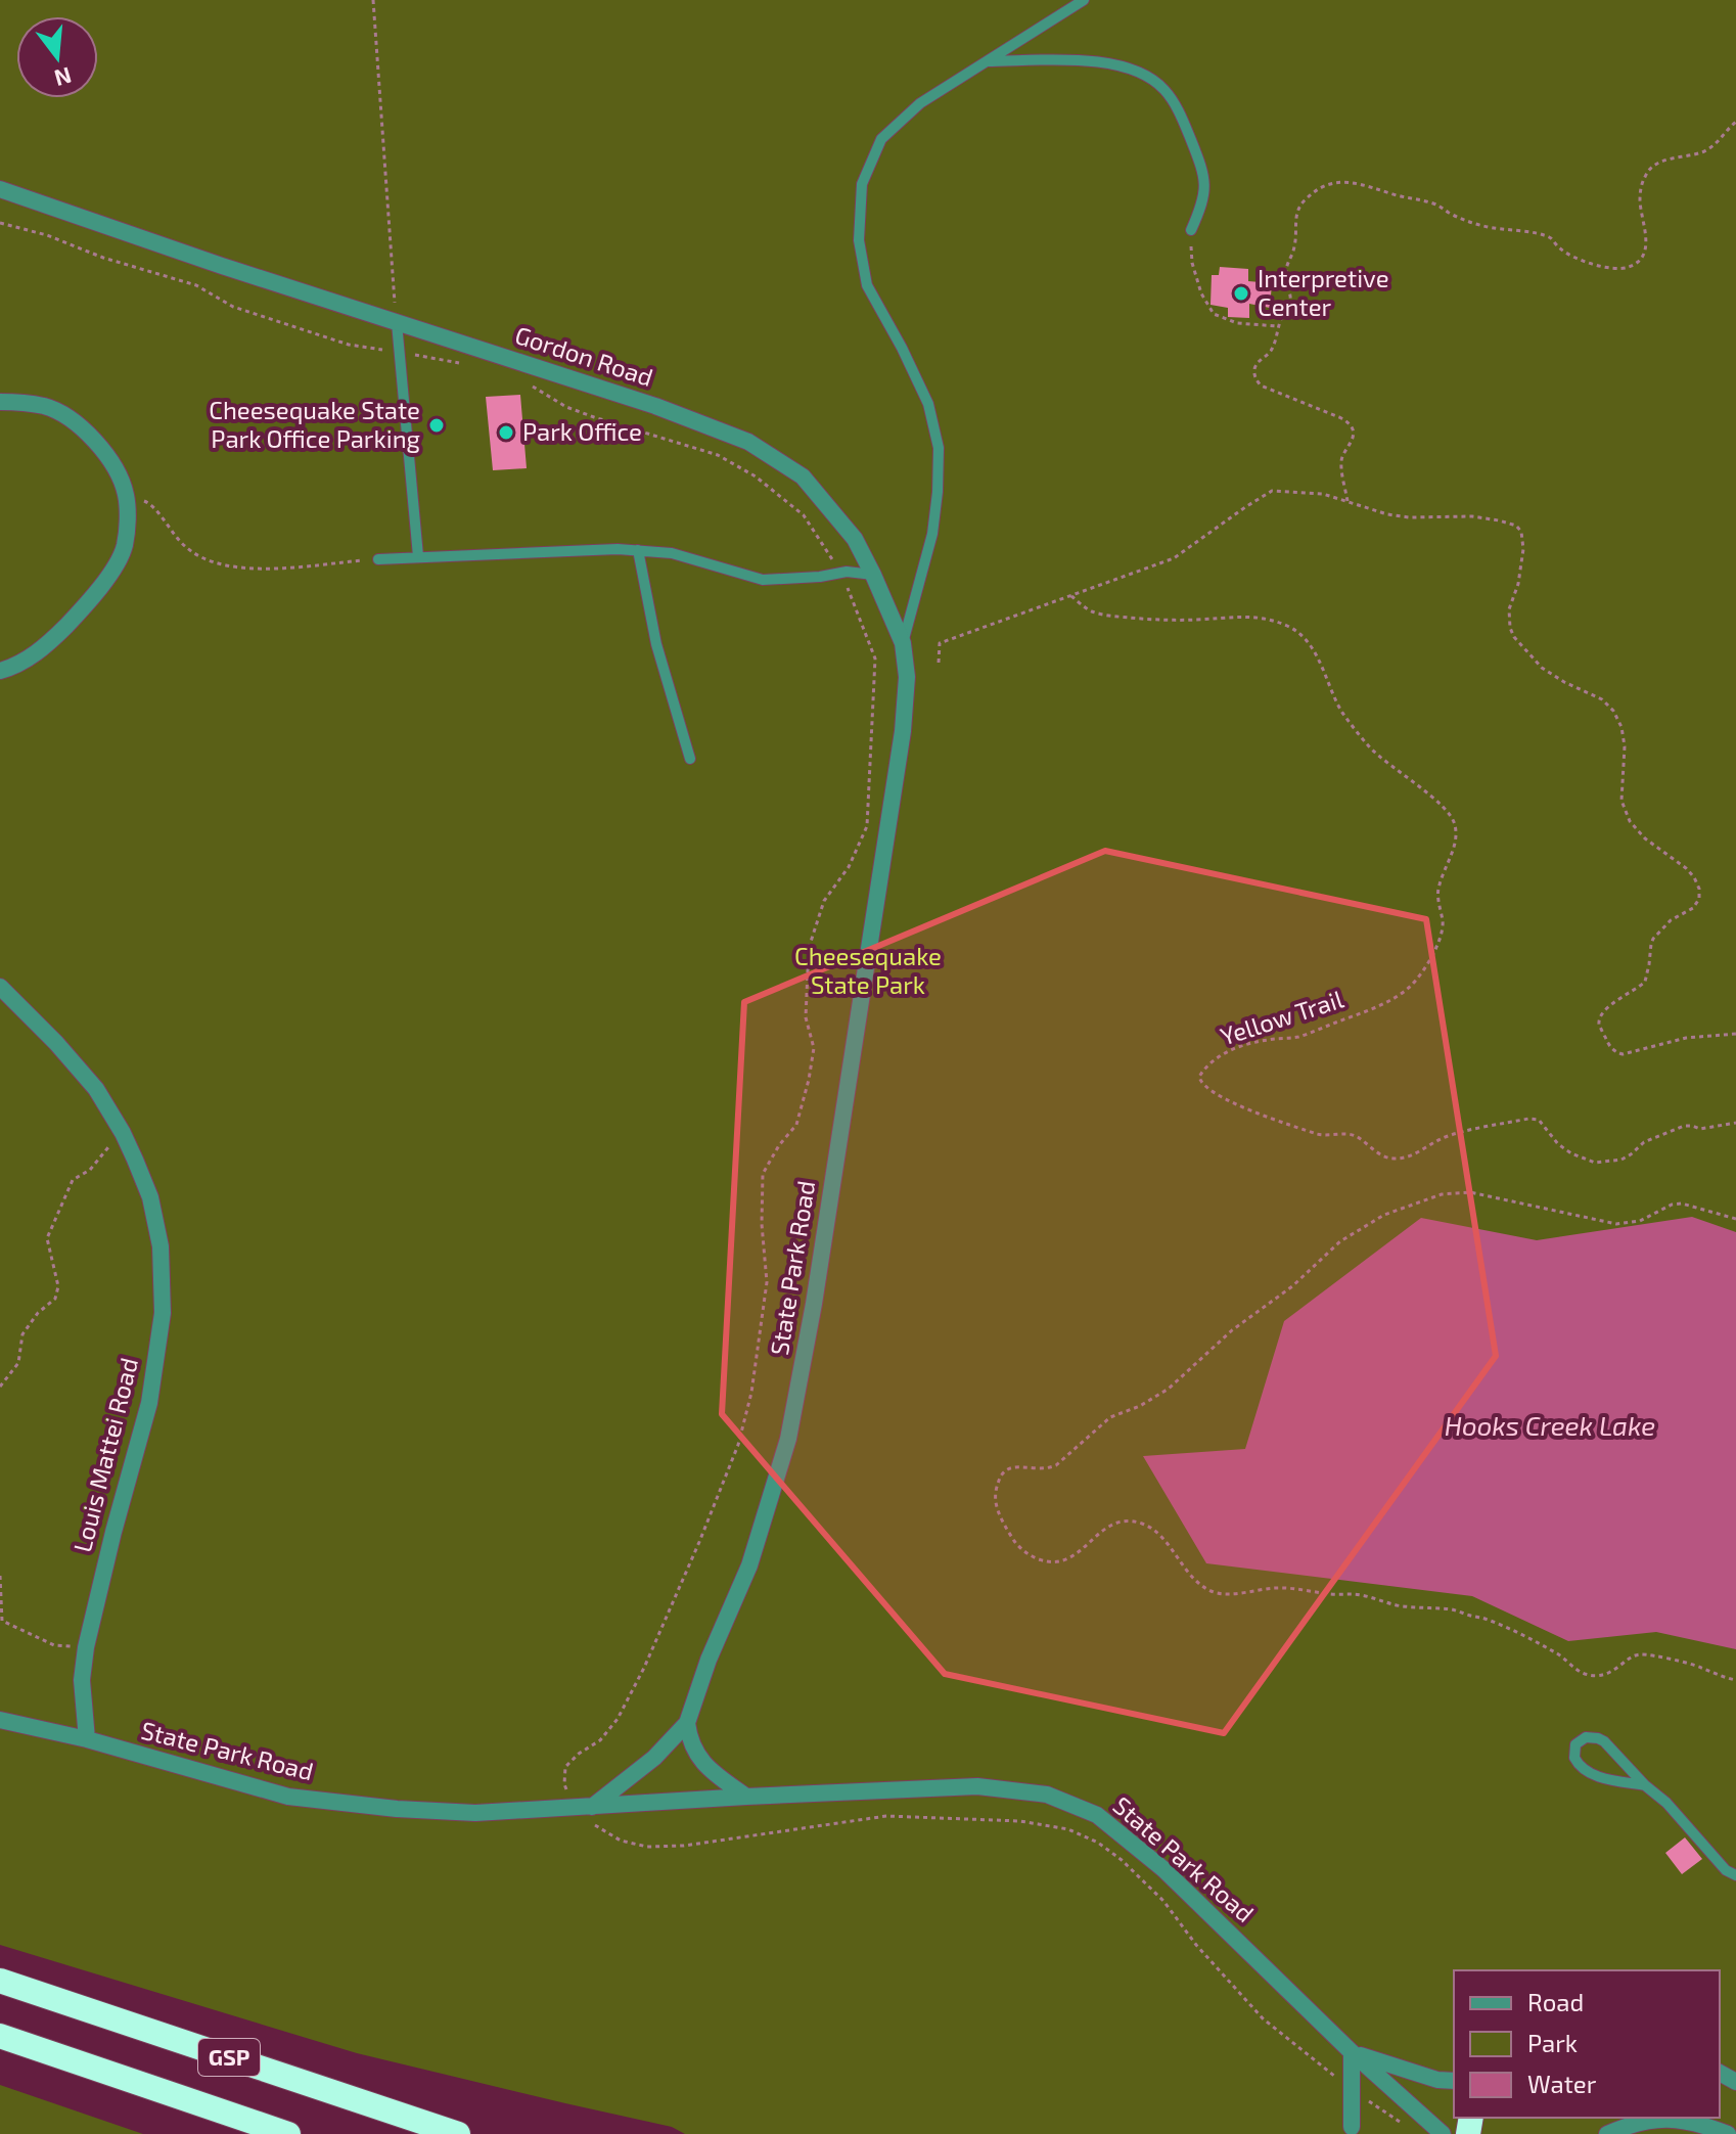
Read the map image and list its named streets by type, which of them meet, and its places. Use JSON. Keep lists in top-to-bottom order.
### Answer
{
  "streets": {
    "highway": ["GSP"],
    "street": ["Gordon Road", "State Park Road", "Louis Mattei Road"],
    "path": ["Yellow Trail"]
  },
  "crossings": [
    ["Gordon Road", "State Park Road"],
    ["State Park Road", "Louis Mattei Road"]
  ],
  "water": ["Hooks Creek Lake"],
  "parks": ["Cheesequake State Park"],
  "places": ["Interpretive Center", "Cheesequake State Park Office Parking", "Park Office"],
  "legend": ["Road", "Park", "Water"],
  "north": "bottom"
}
